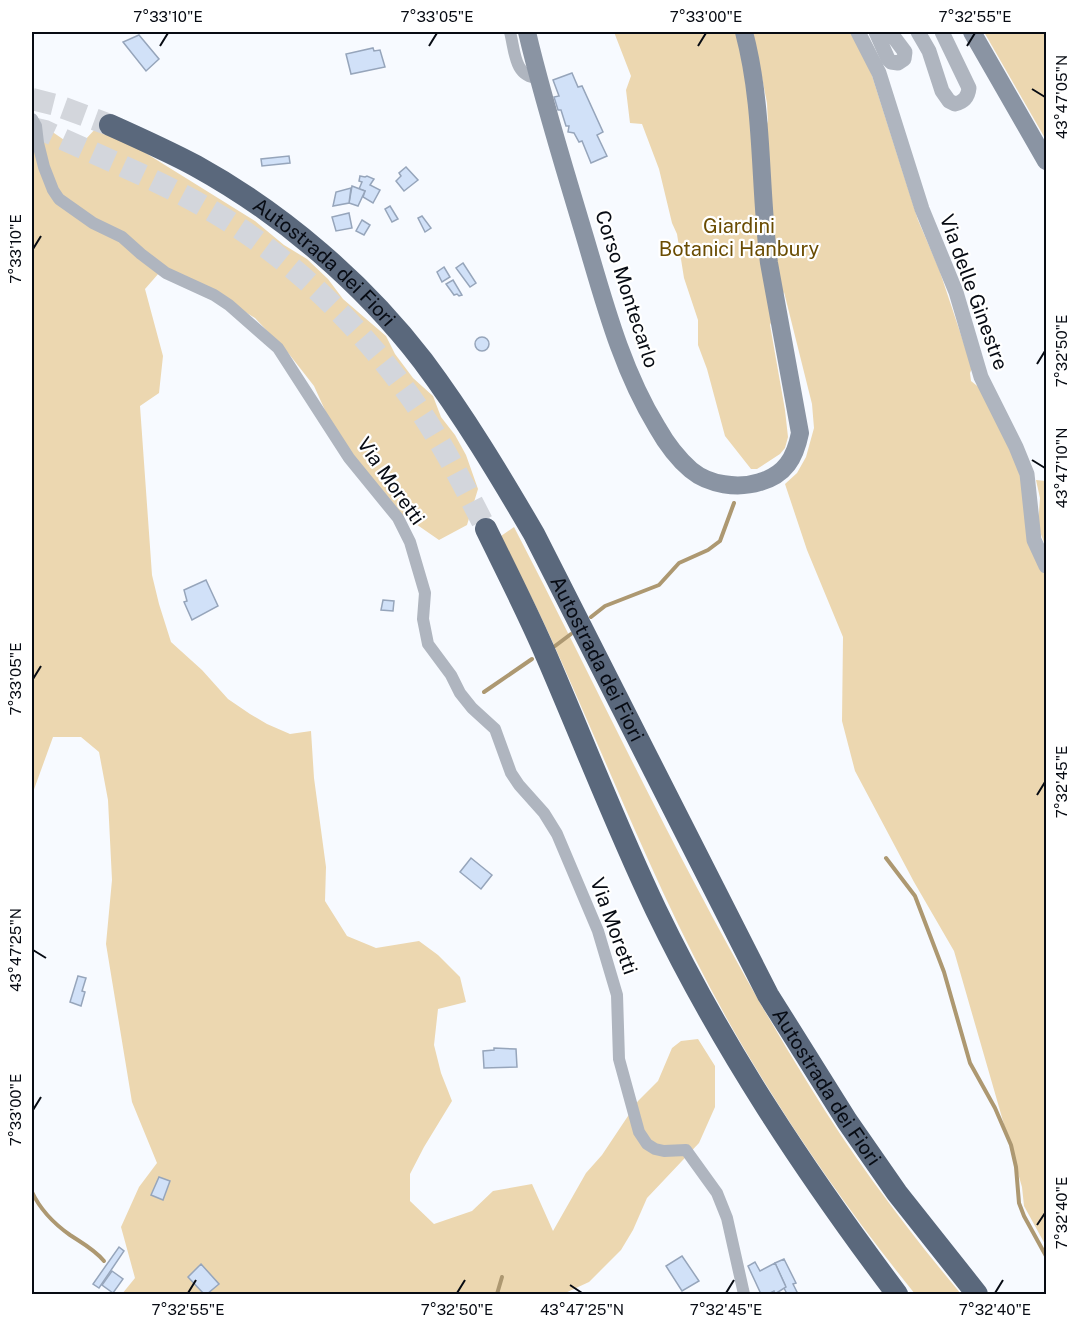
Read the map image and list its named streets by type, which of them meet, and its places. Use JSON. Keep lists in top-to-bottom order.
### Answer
{
  "streets": {
    "highway": ["Autostrada dei Fiori"],
    "main road": ["Corso Montecarlo"],
    "street": ["Via delle Ginestre", "Via Moretti"]
  },
  "parks": ["Giardini Botanici Hanbury"],
  "coordinates": [
    "7°33'10\"E",
    "7°33'05\"E",
    "7°33'00\"E",
    "7°32'55\"E",
    "43°47'05\"N",
    "7°32'50\"E",
    "43°47'10\"N",
    "7°32'45\"E",
    "43°47'25\"N",
    "7°32'40\"E"
  ]
}
